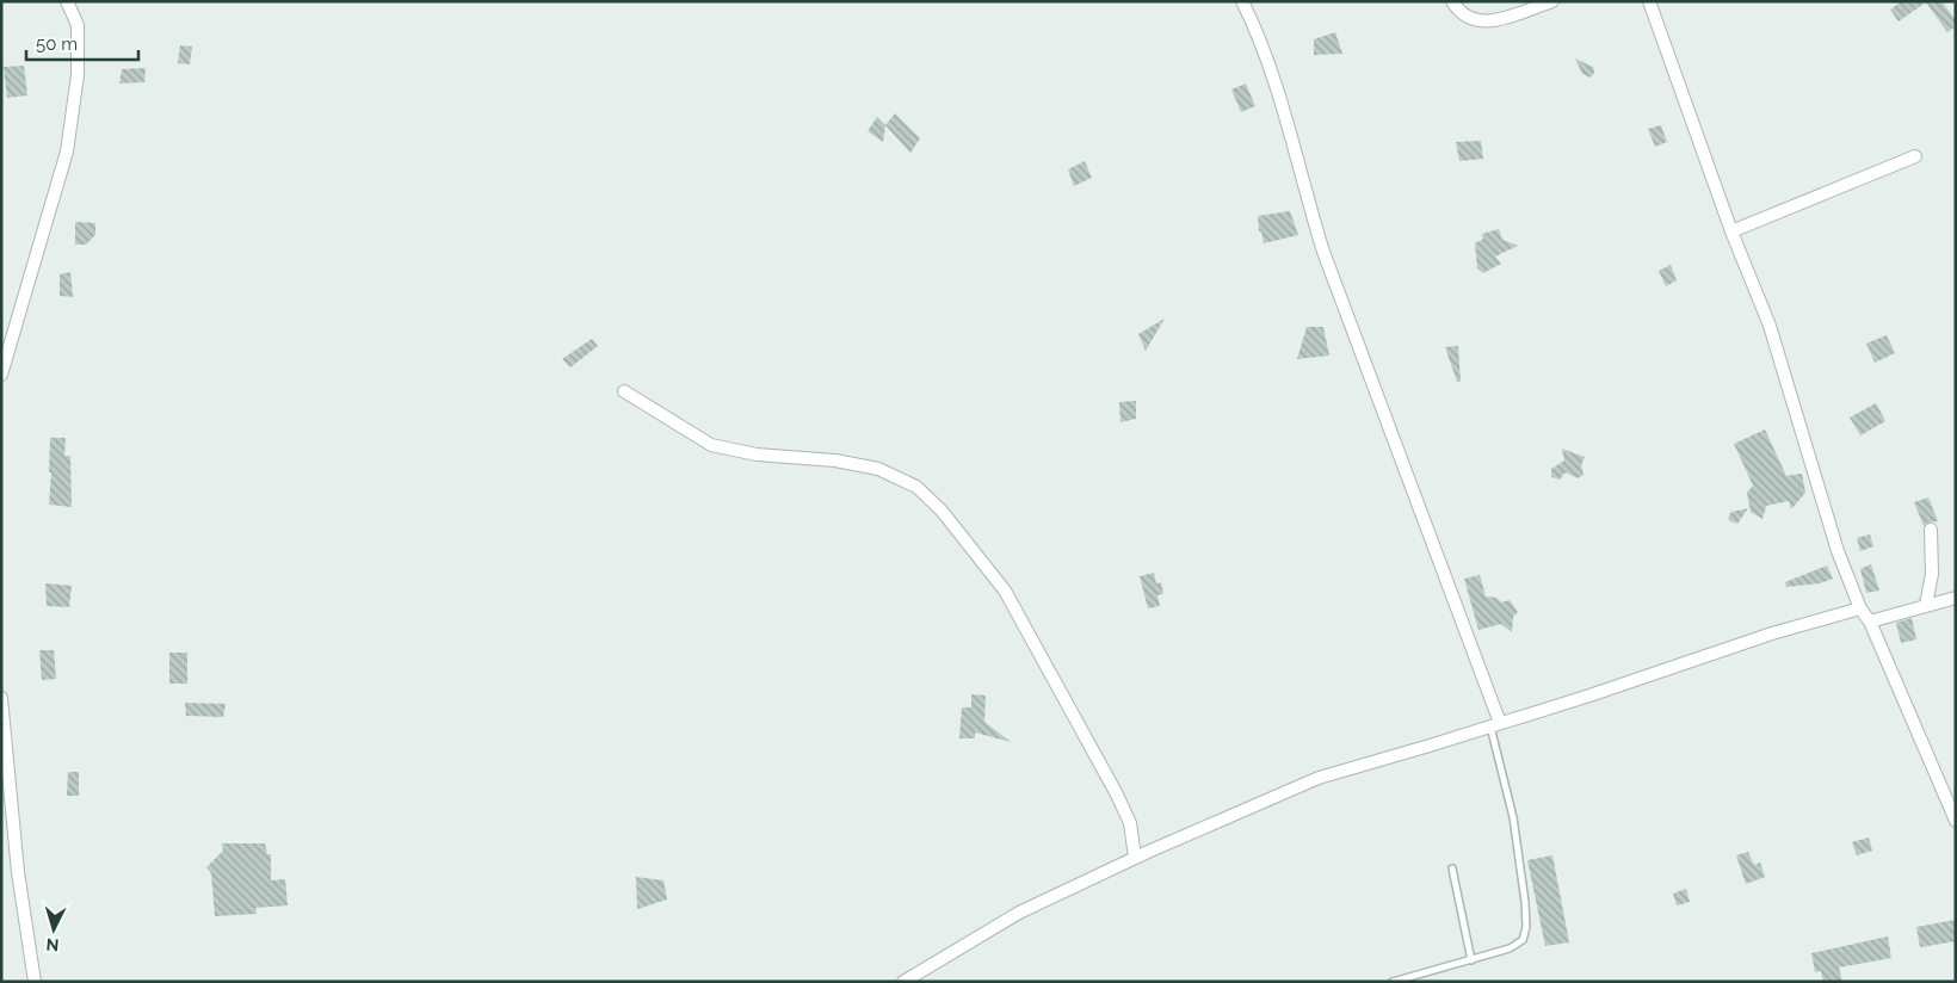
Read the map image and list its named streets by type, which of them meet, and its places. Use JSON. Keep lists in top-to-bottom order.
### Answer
{
  "scale_bar": "50 m",
  "north": "bottom"
}
